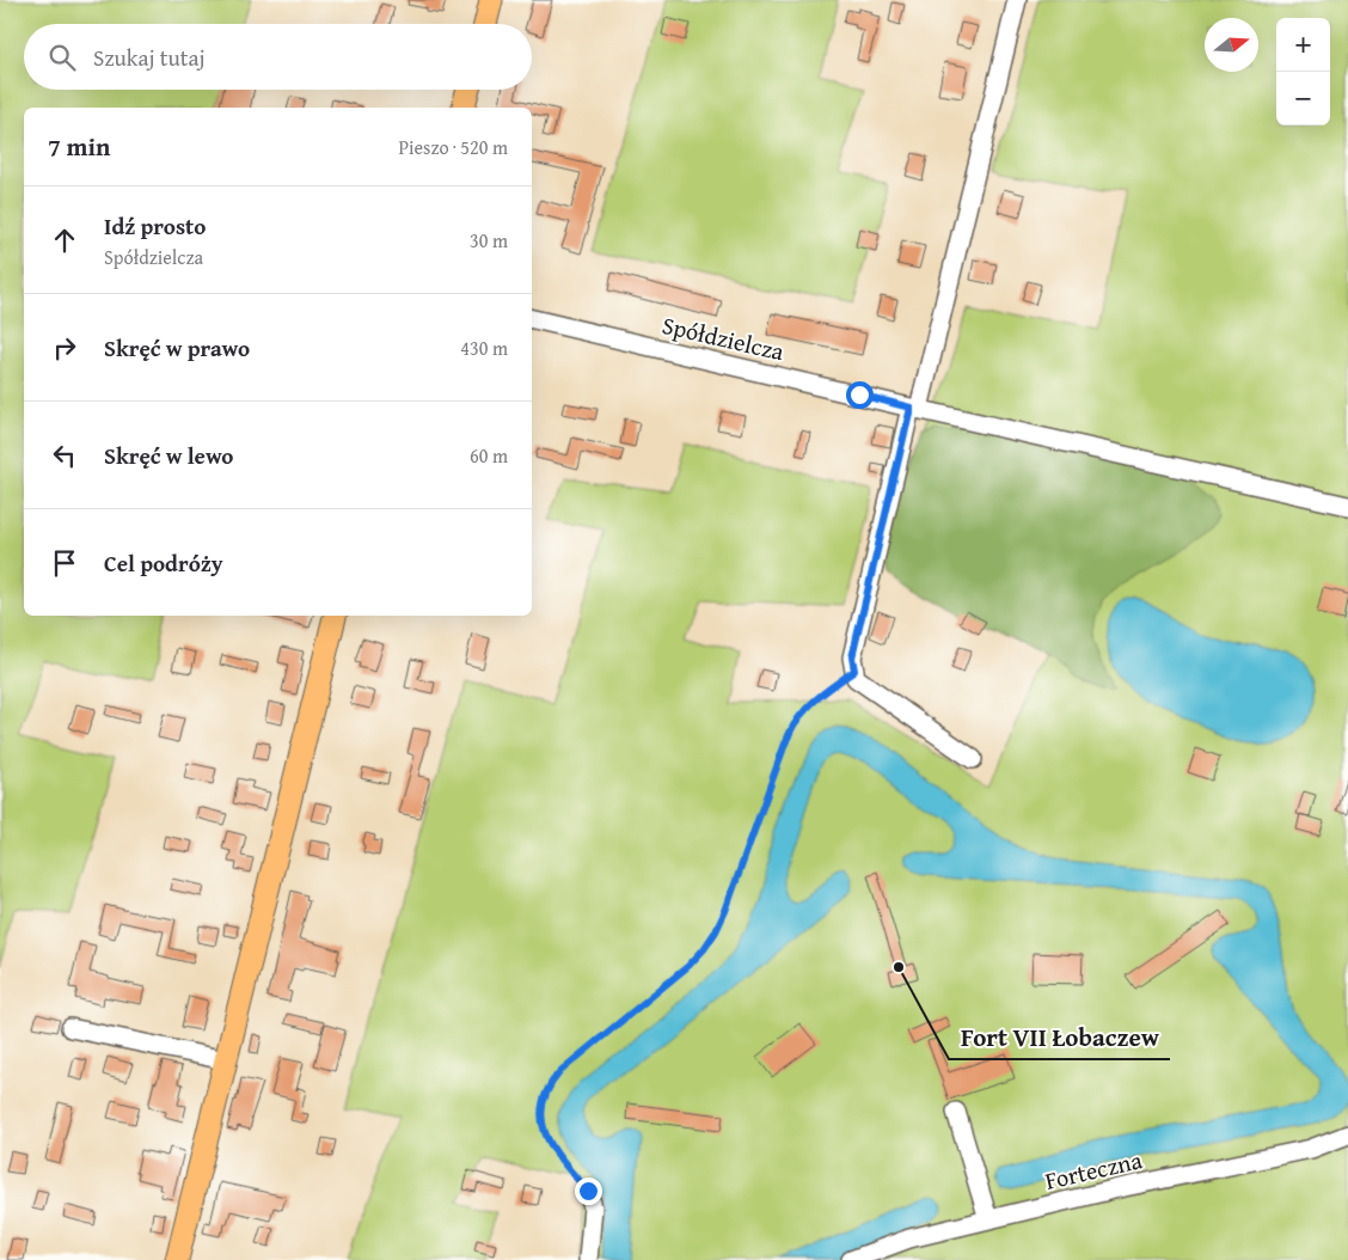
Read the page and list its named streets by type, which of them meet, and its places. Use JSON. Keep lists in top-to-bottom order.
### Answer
{
  "streets": {
    "street": ["Spółdzielcza", "Forteczna"]
  },
  "places": ["Fort VII Łobaczew"],
  "north": "right",
  "page": {
    "map_buttons": ["+", "−"],
    "search": "Szukaj tutaj",
    "heading": ["7 min", "Pieszo · 520 m"],
    "list": [
      ["Idź prosto", "Spółdzielcza", "30 m"],
      ["Skręć w prawo", "430 m"],
      ["Skręć w lewo", "60 m"],
      "Cel podróży"
    ]
  }
}
